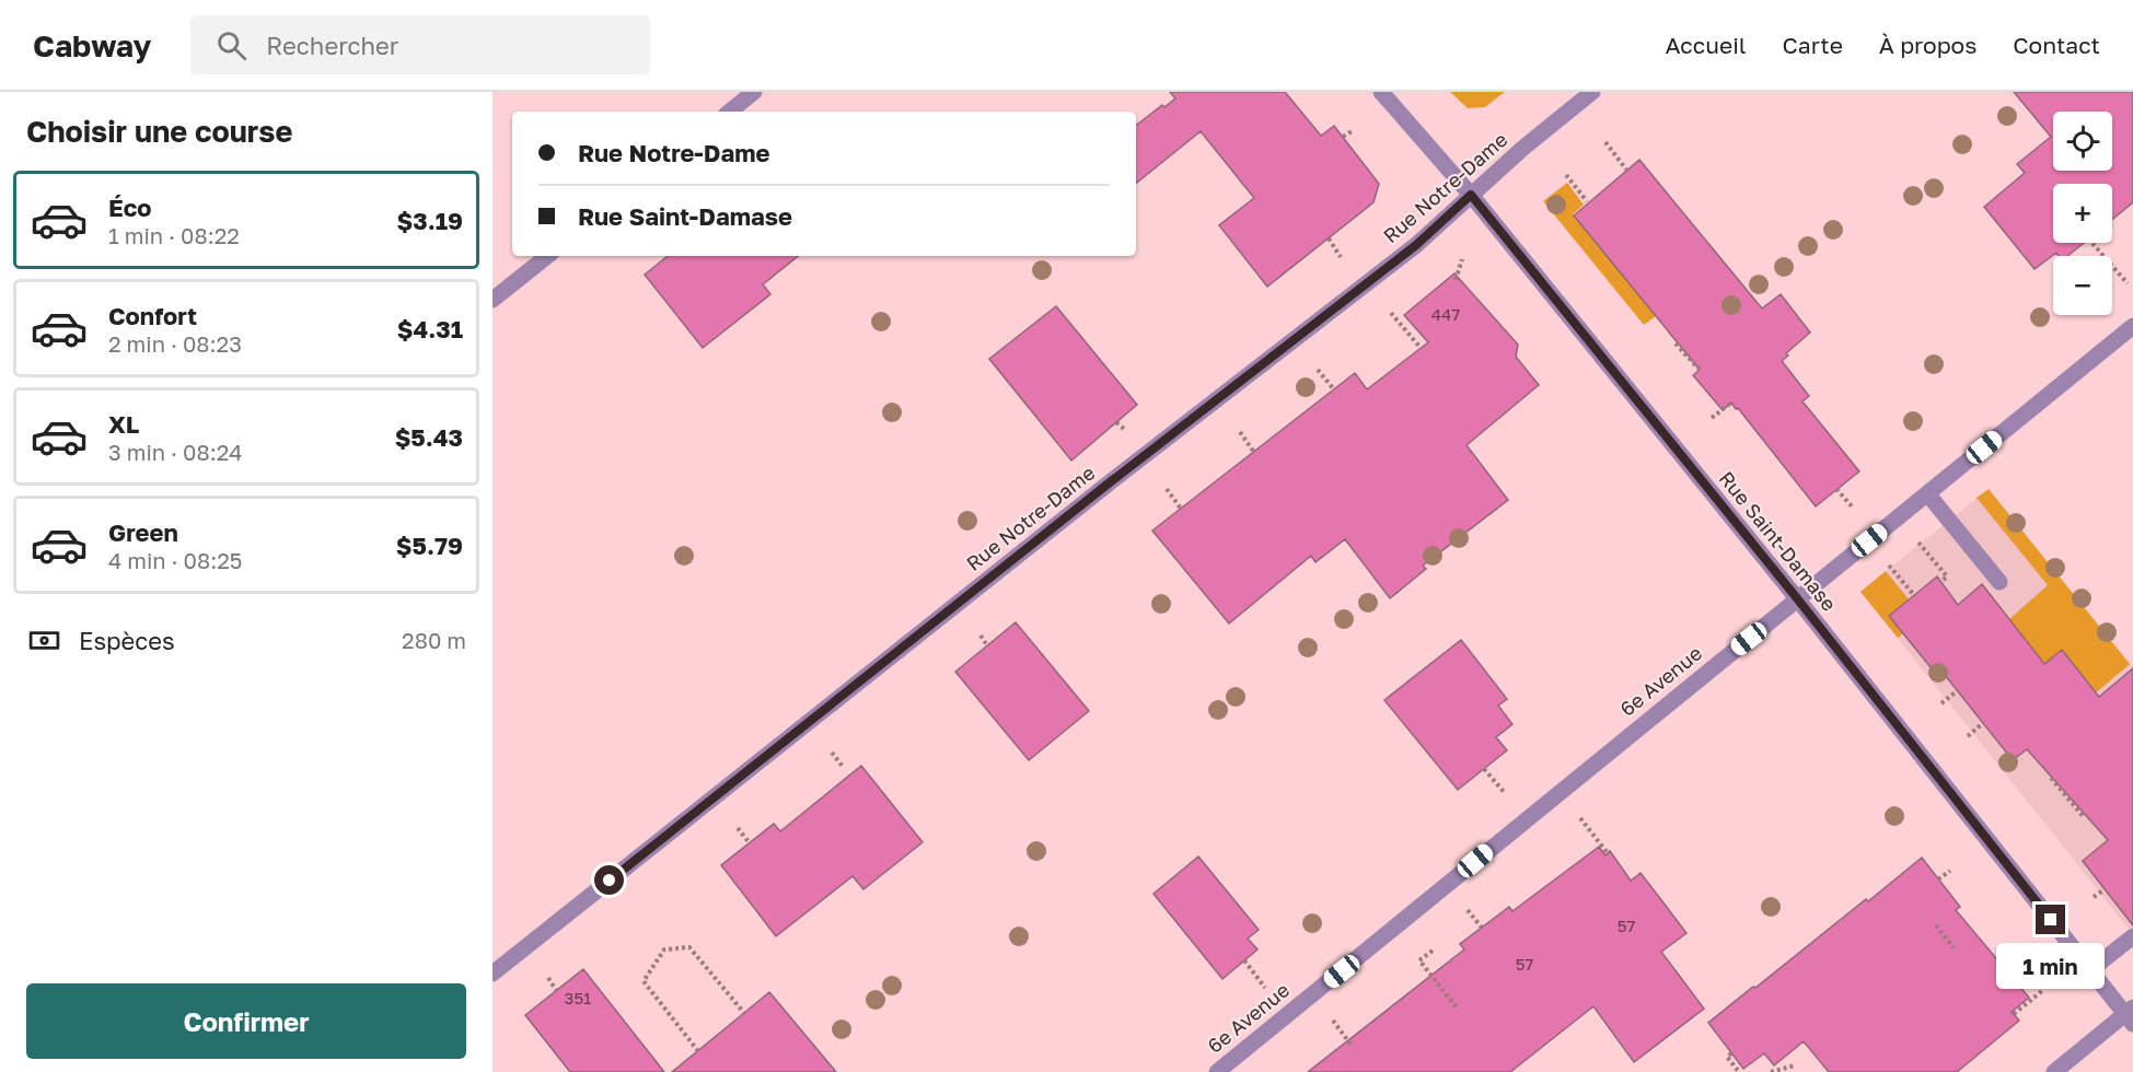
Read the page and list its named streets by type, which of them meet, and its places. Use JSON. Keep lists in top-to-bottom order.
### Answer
{
  "streets": {
    "street": ["Rue Notre-Dame", "Rue Saint-Damase", "6e Avenue"]
  },
  "crossings": [
    ["Rue Notre-Dame", "Rue Saint-Damase"],
    ["Rue Saint-Damase", "6e Avenue"]
  ],
  "house_numbers": [
    "447",
    "57",
    "57",
    "351"
  ],
  "page": {
    "header": "Cabway",
    "search": "Rechercher",
    "nav": [
      "Accueil",
      "Carte",
      "À propos",
      "Contact"
    ],
    "heading": "Choisir une course",
    "map_buttons": ["+", "−"],
    "banner": ["Rue Notre-Dame", "Rue Saint-Damase"],
    "list": [
      {
        "name": "Éco",
        "note": "1 min · 08:22",
        "value": "$3.19"
      },
      {
        "name": "Confort",
        "note": "2 min · 08:23",
        "value": "$4.31"
      },
      {
        "name": "XL",
        "note": "3 min · 08:24",
        "value": "$5.43"
      },
      {
        "name": "Green",
        "note": "4 min · 08:25",
        "value": "$5.79"
      }
    ],
    "pay": ["Espèces", "280 m"],
    "bubble": "1 min",
    "buttons": "Confirmer"
  }
}
